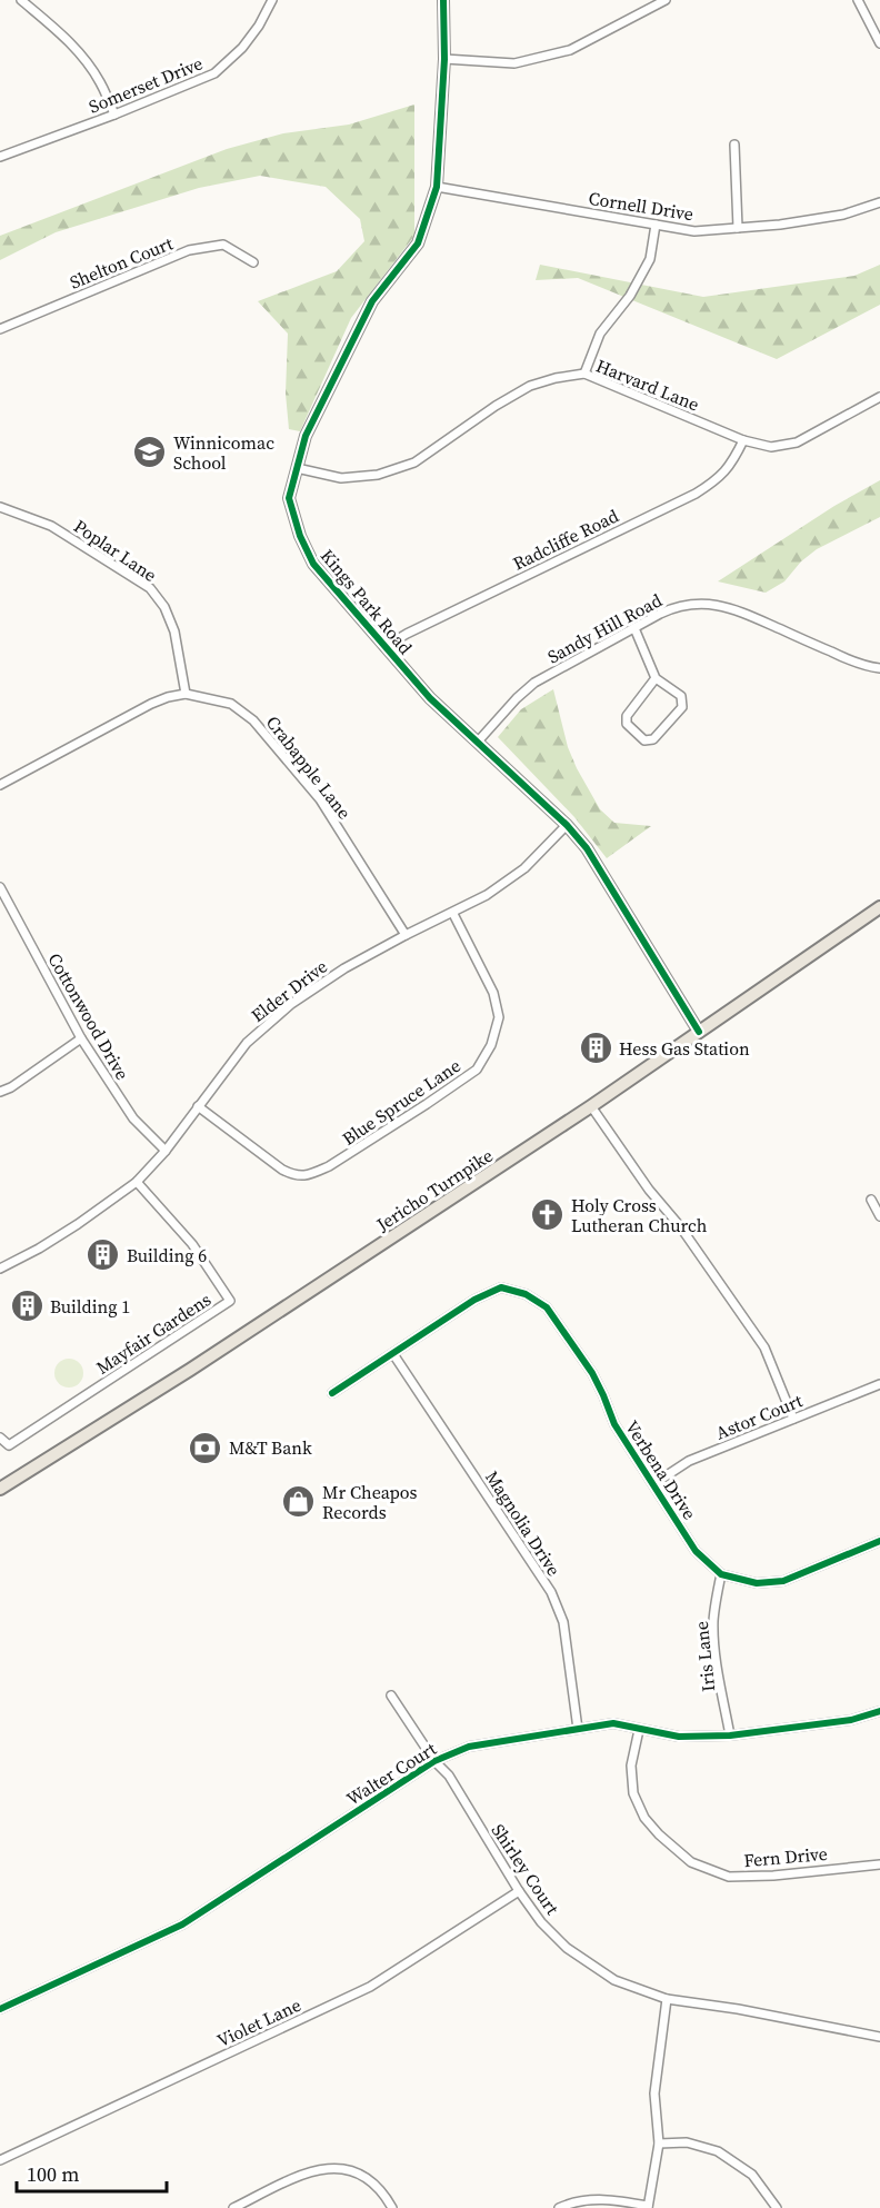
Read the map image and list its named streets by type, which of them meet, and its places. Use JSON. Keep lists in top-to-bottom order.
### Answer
{
  "streets": {
    "main road": ["Jericho Turnpike"],
    "street": [
      "Somerset Drive",
      "Cornell Drive",
      "Shelton Court",
      "Harvard Lane",
      "Radcliffe Road",
      "Poplar Lane",
      "Kings Park Road",
      "Sandy Hill Road",
      "Crabapple Lane",
      "Elder Drive",
      "Cottonwood Drive",
      "Blue Spruce Lane",
      "Mayfair Gardens",
      "Astor Court",
      "Verbena Drive",
      "Magnolia Drive",
      "Iris Lane",
      "Walter Court",
      "Fern Drive",
      "Shirley Court",
      "Violet Lane"
    ]
  },
  "crossings": [
    ["Cornell Drive", "Kings Park Road"],
    ["Harvard Lane", "Radcliffe Road"],
    ["Harvard Lane", "Kings Park Road"],
    ["Radcliffe Road", "Kings Park Road"],
    ["Poplar Lane", "Crabapple Lane"],
    ["Kings Park Road", "Sandy Hill Road"],
    ["Kings Park Road", "Elder Drive"],
    ["Kings Park Road", "Jericho Turnpike"],
    ["Crabapple Lane", "Elder Drive"],
    ["Elder Drive", "Cottonwood Drive"],
    ["Elder Drive", "Blue Spruce Lane"],
    ["Elder Drive", "Mayfair Gardens"],
    ["Astor Court", "Verbena Drive"],
    ["Verbena Drive", "Magnolia Drive"],
    ["Verbena Drive", "Iris Lane"],
    ["Magnolia Drive", "Walter Court"],
    ["Iris Lane", "Walter Court"],
    ["Walter Court", "Fern Drive"],
    ["Walter Court", "Shirley Court"],
    ["Shirley Court", "Violet Lane"]
  ],
  "places": {
    "school or university": ["Winnicomac School"],
    "building": ["Hess Gas Station", "Building 6", "Building 1"],
    "church": ["Holy Cross Lutheran Church"],
    "bank": ["M&T Bank"],
    "shop": ["Mr Cheapos Records"]
  },
  "scale_bar": "100 m"
}
